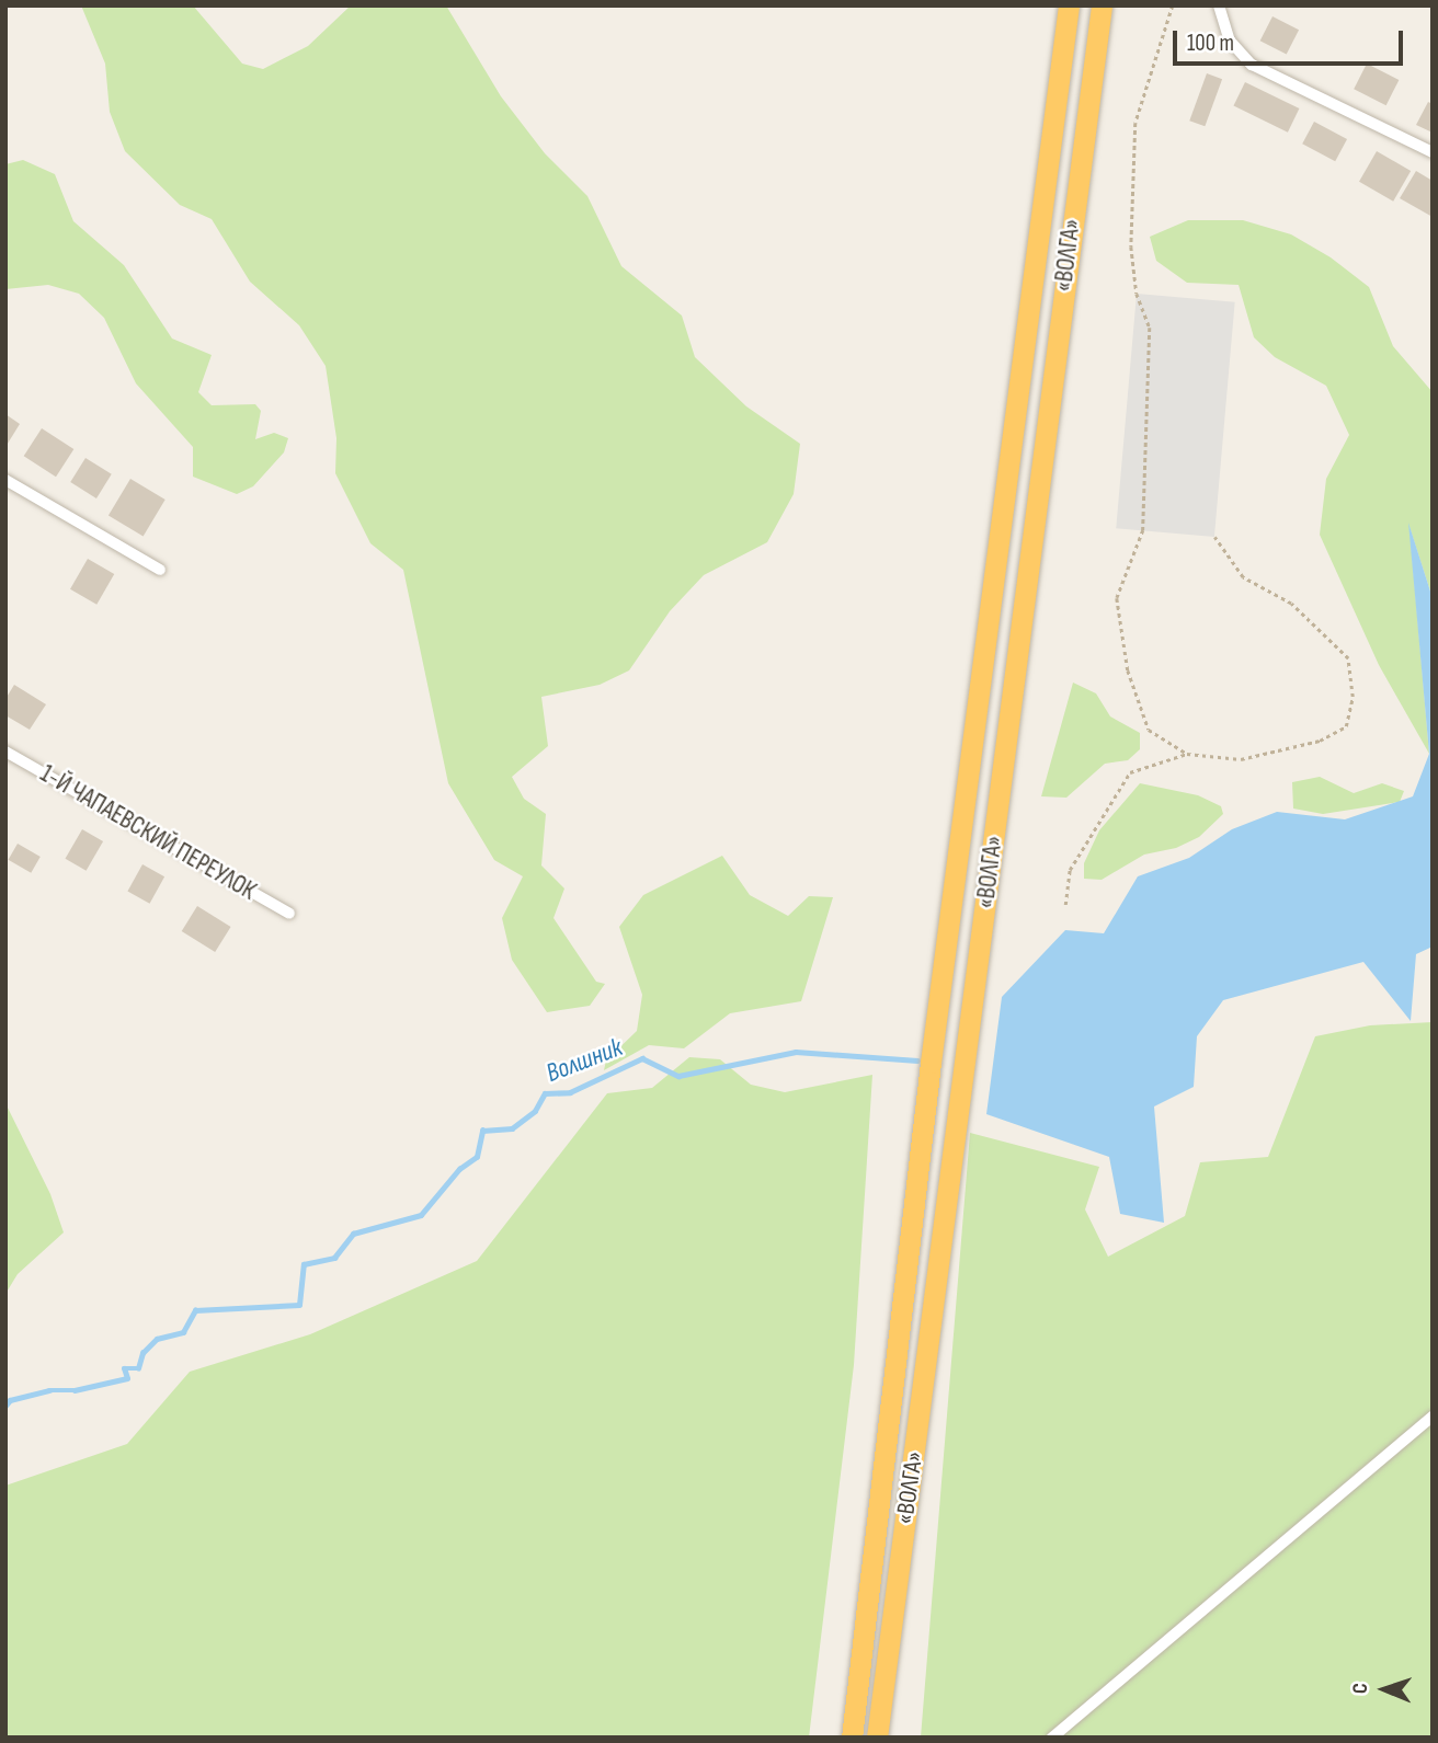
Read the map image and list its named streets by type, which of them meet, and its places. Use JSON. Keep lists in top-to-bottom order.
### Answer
{
  "streets": {
    "highway": ["«ВОЛГА»"],
    "street": ["1-Й ЧАПАЕВСКИЙ ПЕРЕУЛОК"]
  },
  "water": ["Волшник"],
  "scale_bar": "100 m",
  "north": "left"
}
